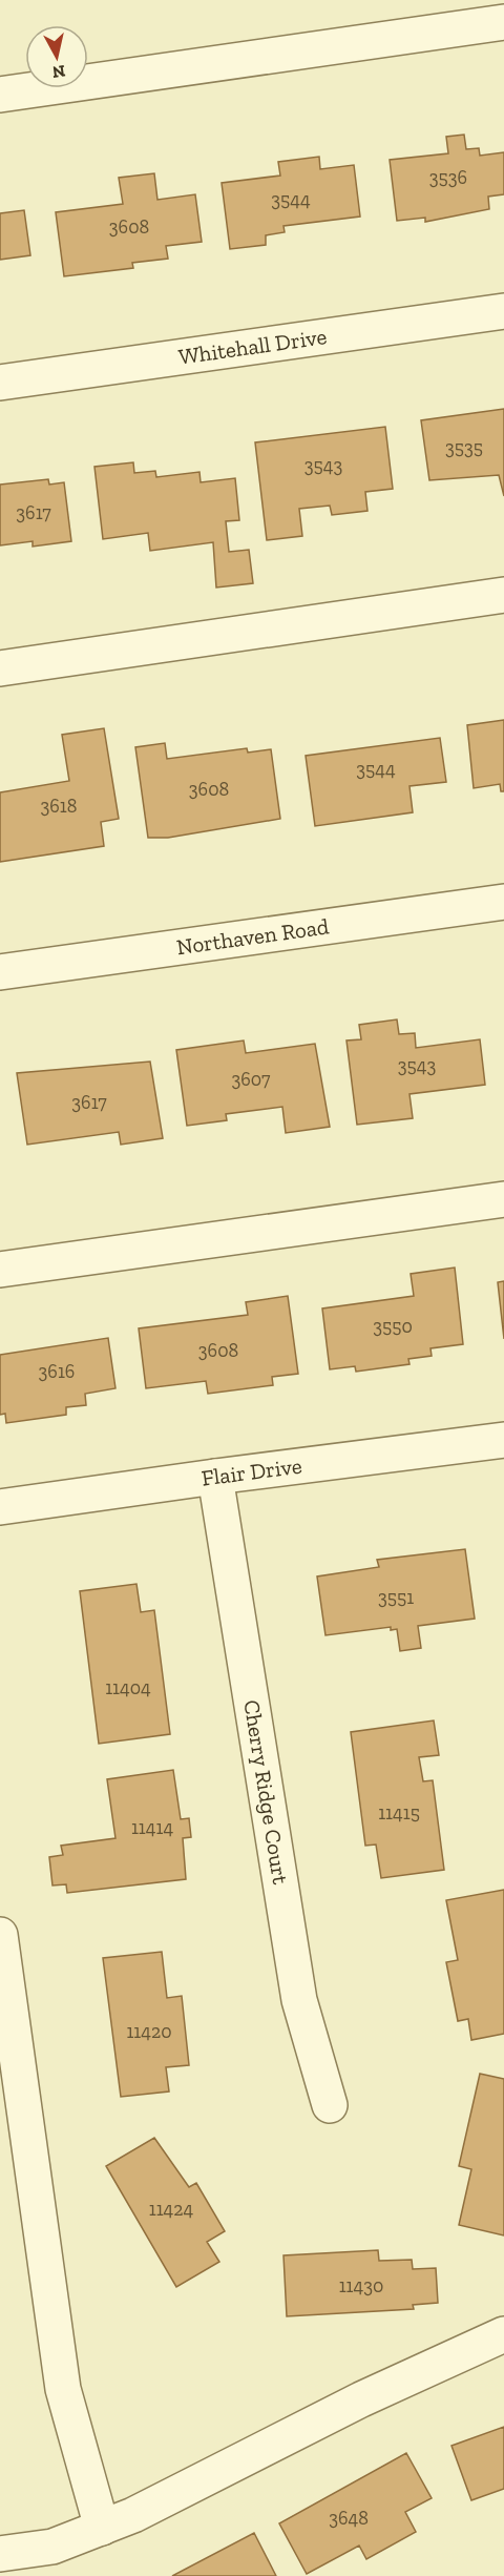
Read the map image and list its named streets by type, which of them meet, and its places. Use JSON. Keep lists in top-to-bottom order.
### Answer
{
  "streets": {
    "street": [
      "Whitehall Drive",
      "Northaven Road",
      "Flair Drive",
      "Cherry Ridge Court"
    ]
  },
  "crossings": [
    ["Flair Drive", "Cherry Ridge Court"]
  ],
  "house_numbers": [
    "3536",
    "3544",
    "3608",
    "3535",
    "3543",
    "3617",
    "3544",
    "3608",
    "3618",
    "3543",
    "3607",
    "3617",
    "3550",
    "3608",
    "3616",
    "3551",
    "11404",
    "11415",
    "11414",
    "11420",
    "11424",
    "11430",
    "3648"
  ],
  "north": "bottom"
}
